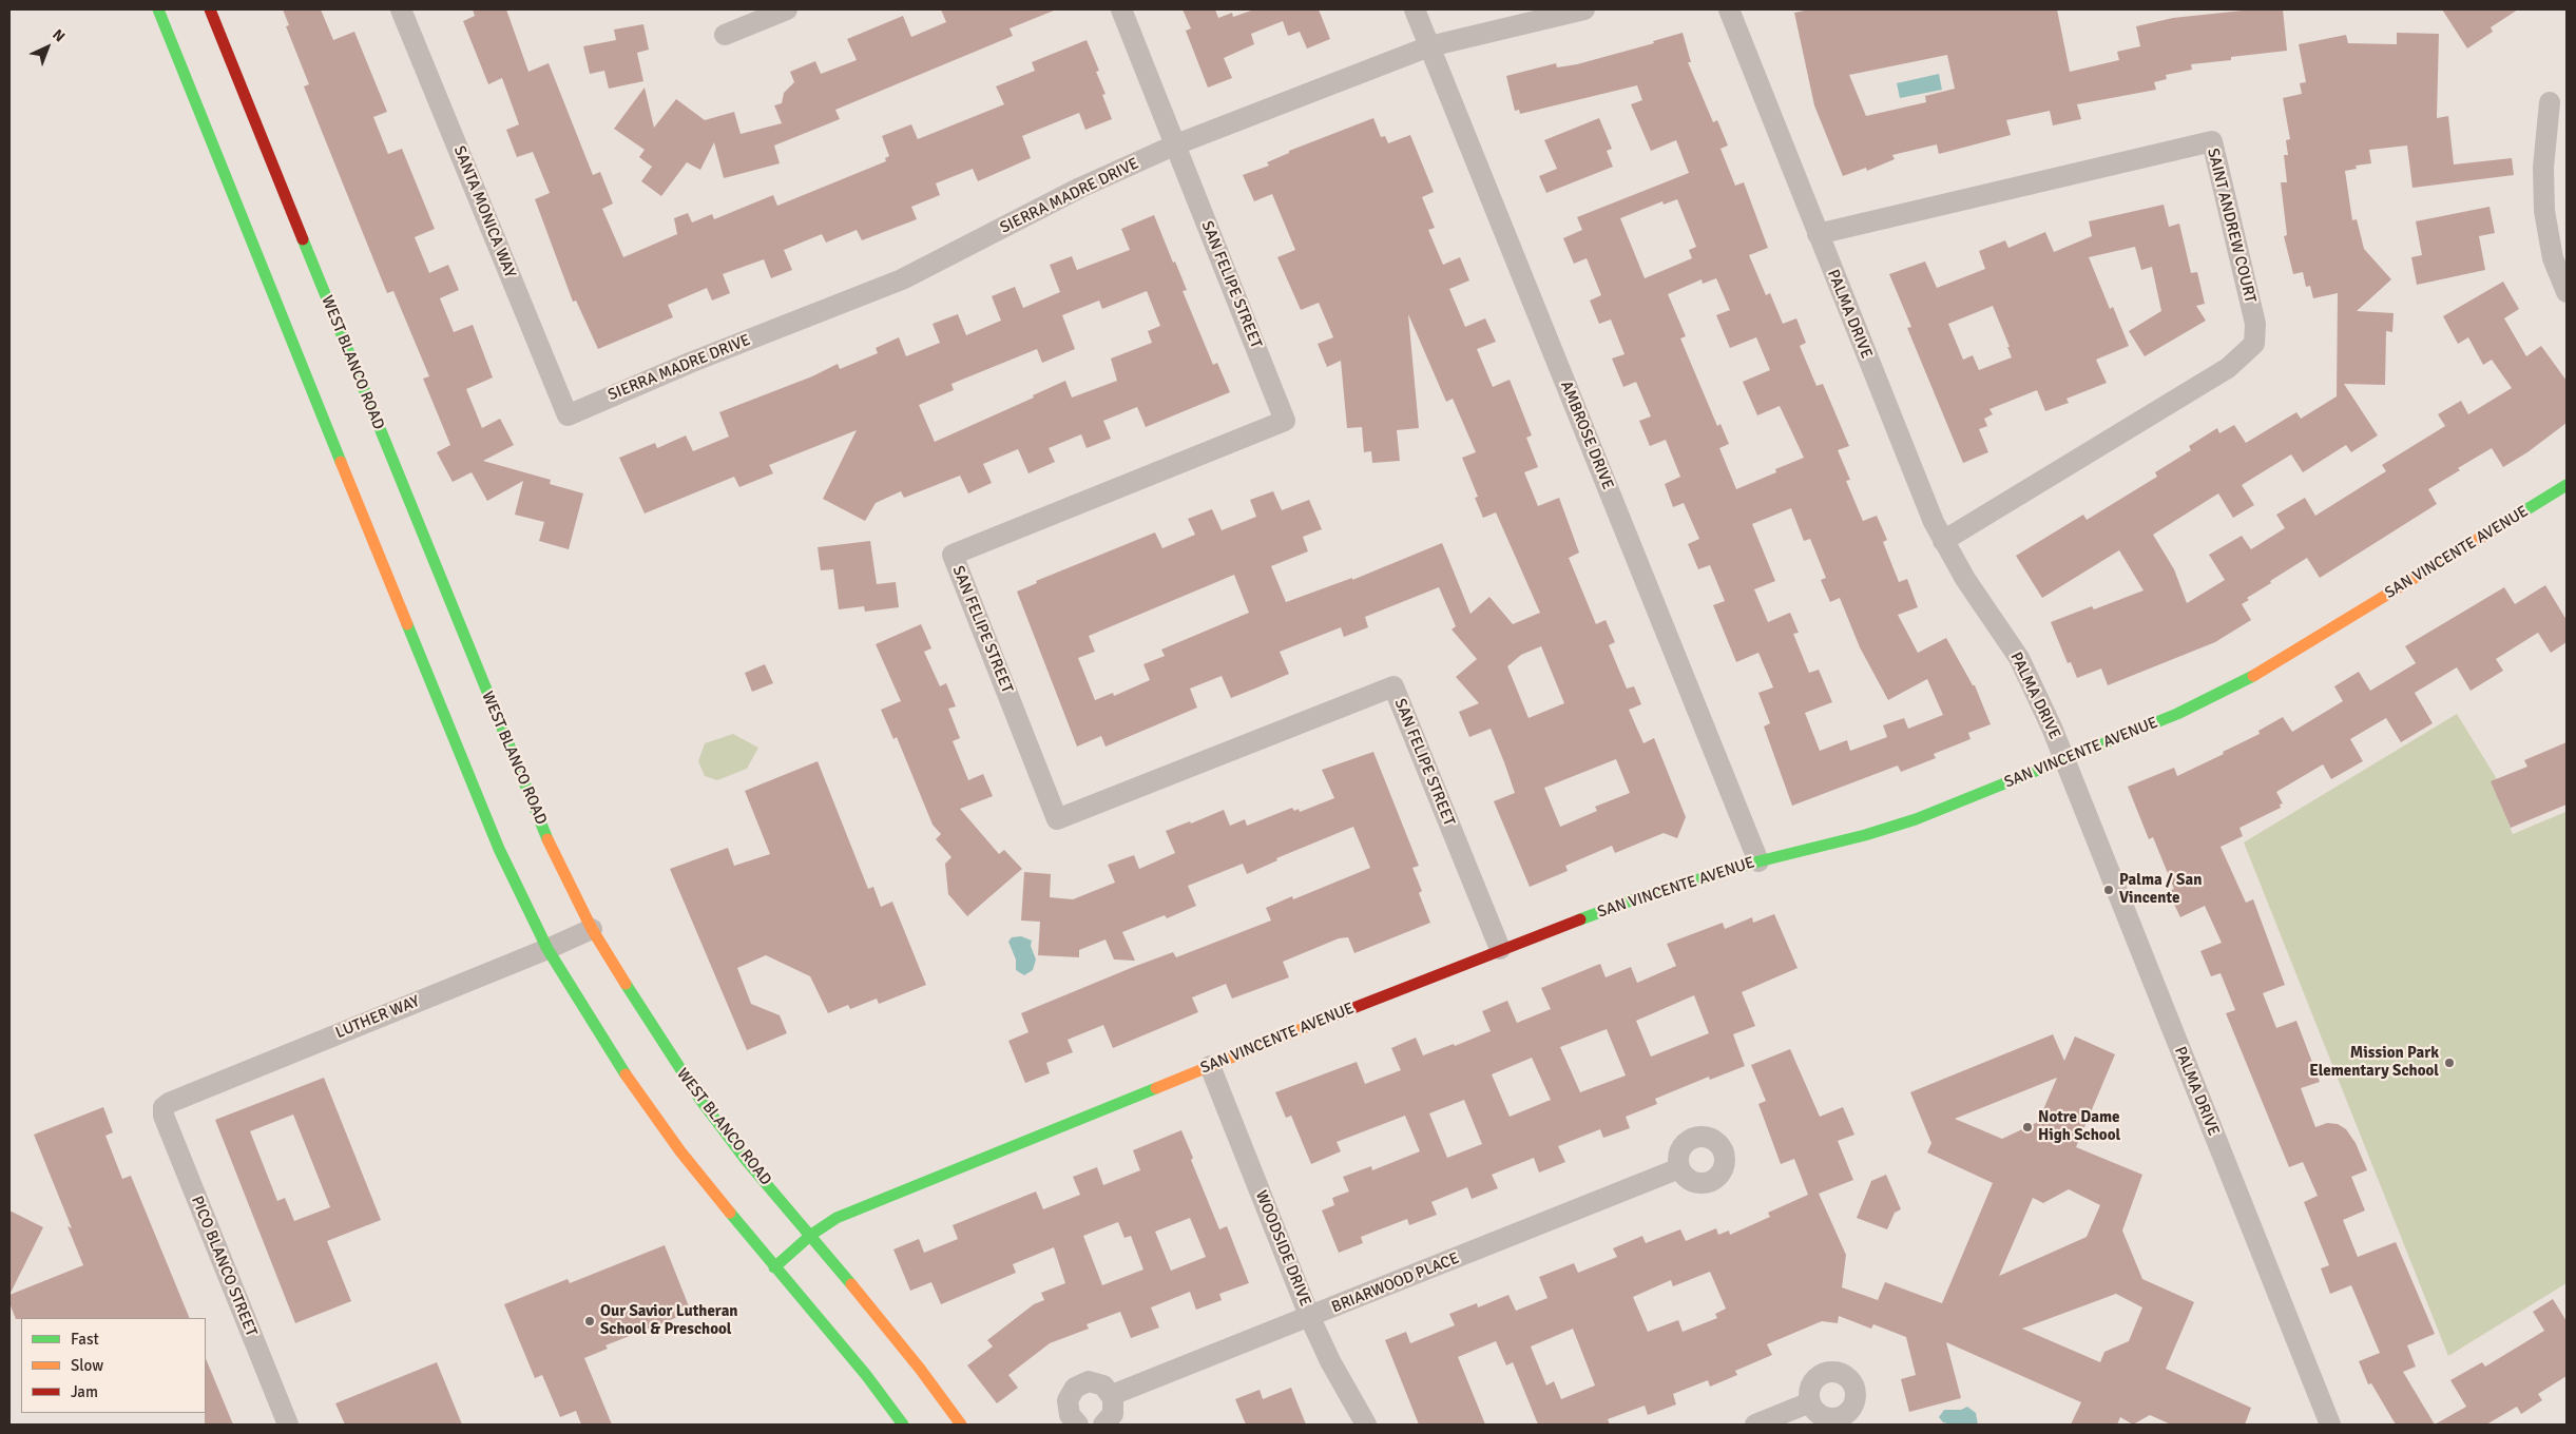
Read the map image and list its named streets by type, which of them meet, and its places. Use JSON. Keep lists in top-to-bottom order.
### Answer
{
  "streets": {
    "main road": ["WEST BLANCO ROAD", "SAN VINCENTE AVENUE"],
    "street": [
      "SIERRA MADRE DRIVE",
      "SANTA MONICA WAY",
      "SAINT ANDREW COURT",
      "SAN FELIPE STREET",
      "PALMA DRIVE",
      "AMBROSE DRIVE",
      "LUTHER WAY",
      "WOODSIDE DRIVE",
      "PICO BLANCO STREET",
      "BRIARWOOD PLACE"
    ]
  },
  "crossings": [
    ["SIERRA MADRE DRIVE", "SANTA MONICA WAY"],
    ["SIERRA MADRE DRIVE", "SAN FELIPE STREET"],
    ["SIERRA MADRE DRIVE", "AMBROSE DRIVE"],
    ["SAINT ANDREW COURT", "PALMA DRIVE"],
    ["SAN FELIPE STREET", "SAN VINCENTE AVENUE"],
    ["PALMA DRIVE", "SAN VINCENTE AVENUE"],
    ["WEST BLANCO ROAD", "SAN VINCENTE AVENUE"],
    ["WEST BLANCO ROAD", "LUTHER WAY"],
    ["AMBROSE DRIVE", "SAN VINCENTE AVENUE"],
    ["SAN VINCENTE AVENUE", "WOODSIDE DRIVE"],
    ["LUTHER WAY", "PICO BLANCO STREET"],
    ["WOODSIDE DRIVE", "BRIARWOOD PLACE"]
  ],
  "places": [
    "Palma / San Vincente",
    "Mission Park Elementary School",
    "Notre Dame High School",
    "Our Savior Lutheran School & Preschool"
  ],
  "legend": ["Fast", "Slow", "Jam"],
  "north": "top right"
}
